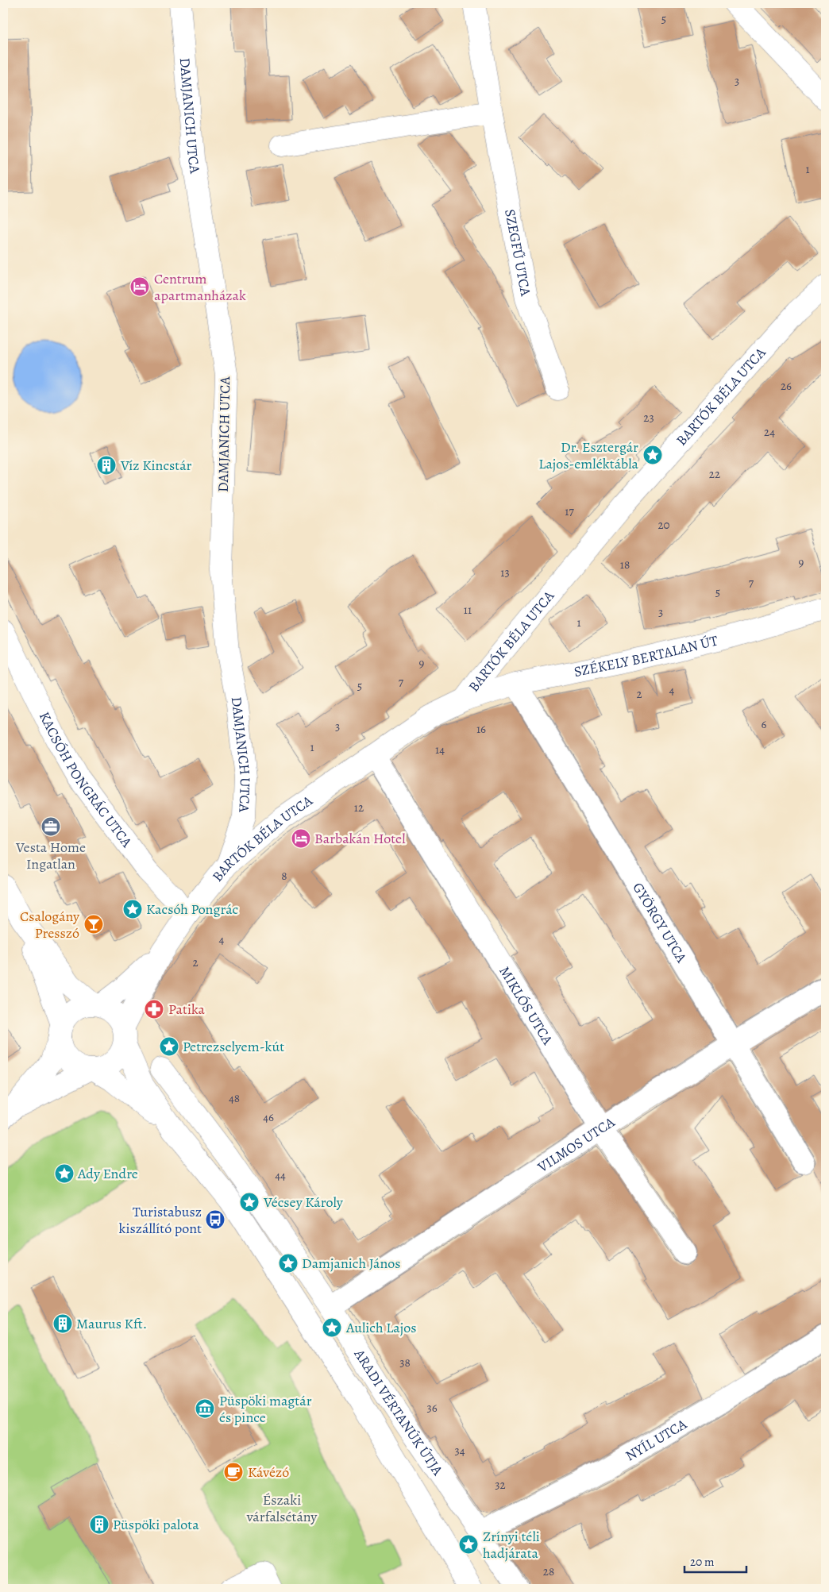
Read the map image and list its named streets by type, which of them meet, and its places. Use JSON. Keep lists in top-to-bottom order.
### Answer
{
  "streets": {
    "street": [
      "DAMJANICH UTCA",
      "SZEGFŰ UTCA",
      "BARTÓK BÉLA UTCA",
      "SZÉKELY BERTALAN ÚT",
      "KACSÓH PONGRÁC UTCA",
      "GYÖRGY UTCA",
      "MIKLÓS UTCA",
      "VILMOS UTCA",
      "ARADI VÉRTANÚK ÚTJA",
      "NYÍL UTCA"
    ]
  },
  "crossings": [
    ["DAMJANICH UTCA", "BARTÓK BÉLA UTCA"],
    ["BARTÓK BÉLA UTCA", "SZÉKELY BERTALAN ÚT"],
    ["BARTÓK BÉLA UTCA", "KACSÓH PONGRÁC UTCA"],
    ["BARTÓK BÉLA UTCA", "MIKLÓS UTCA"],
    ["BARTÓK BÉLA UTCA", "ARADI VÉRTANÚK ÚTJA"],
    ["SZÉKELY BERTALAN ÚT", "GYÖRGY UTCA"],
    ["GYÖRGY UTCA", "VILMOS UTCA"],
    ["MIKLÓS UTCA", "VILMOS UTCA"],
    ["VILMOS UTCA", "ARADI VÉRTANÚK ÚTJA"],
    ["ARADI VÉRTANÚK ÚTJA", "NYÍL UTCA"]
  ],
  "parks": ["Északi várfalsétány"],
  "places": {
    "hotel": ["Centrum apartmanházak", "Barbakán Hotel"],
    "place": [
      "Dr. Esztergár Lajos-emléktábla",
      "Kacsóh Pongrác",
      "Petrezselyem-kút",
      "Ady Endre",
      "Vécsey Károly",
      "Damjanich János",
      "Aulich Lajos",
      "Zrínyi téli hadjárata"
    ],
    "building": ["Víz Kincstár", "Maurus Kft.", "Püspöki palota"],
    "office": ["Vesta Home Ingatlan"],
    "bar": ["Csalogány Presszó"],
    "pharmacy": ["Patika"],
    "bus stop": ["Turistabusz kiszállító pont"],
    "museum": ["Püspöki magtár és pince"],
    "cafe": ["Kávézó"]
  },
  "house_numbers": [
    "5",
    "3",
    "1",
    "26",
    "23",
    "24",
    "22",
    "17",
    "20",
    "9",
    "18",
    "13",
    "7",
    "5",
    "11",
    "3",
    "1",
    "9",
    "7",
    "5",
    "4",
    "2",
    "6",
    "3",
    "16",
    "1",
    "14",
    "12",
    "8",
    "4",
    "2",
    "48",
    "46",
    "44",
    "38",
    "36",
    "34",
    "32",
    "28"
  ],
  "scale_bar": "20 m"
}
